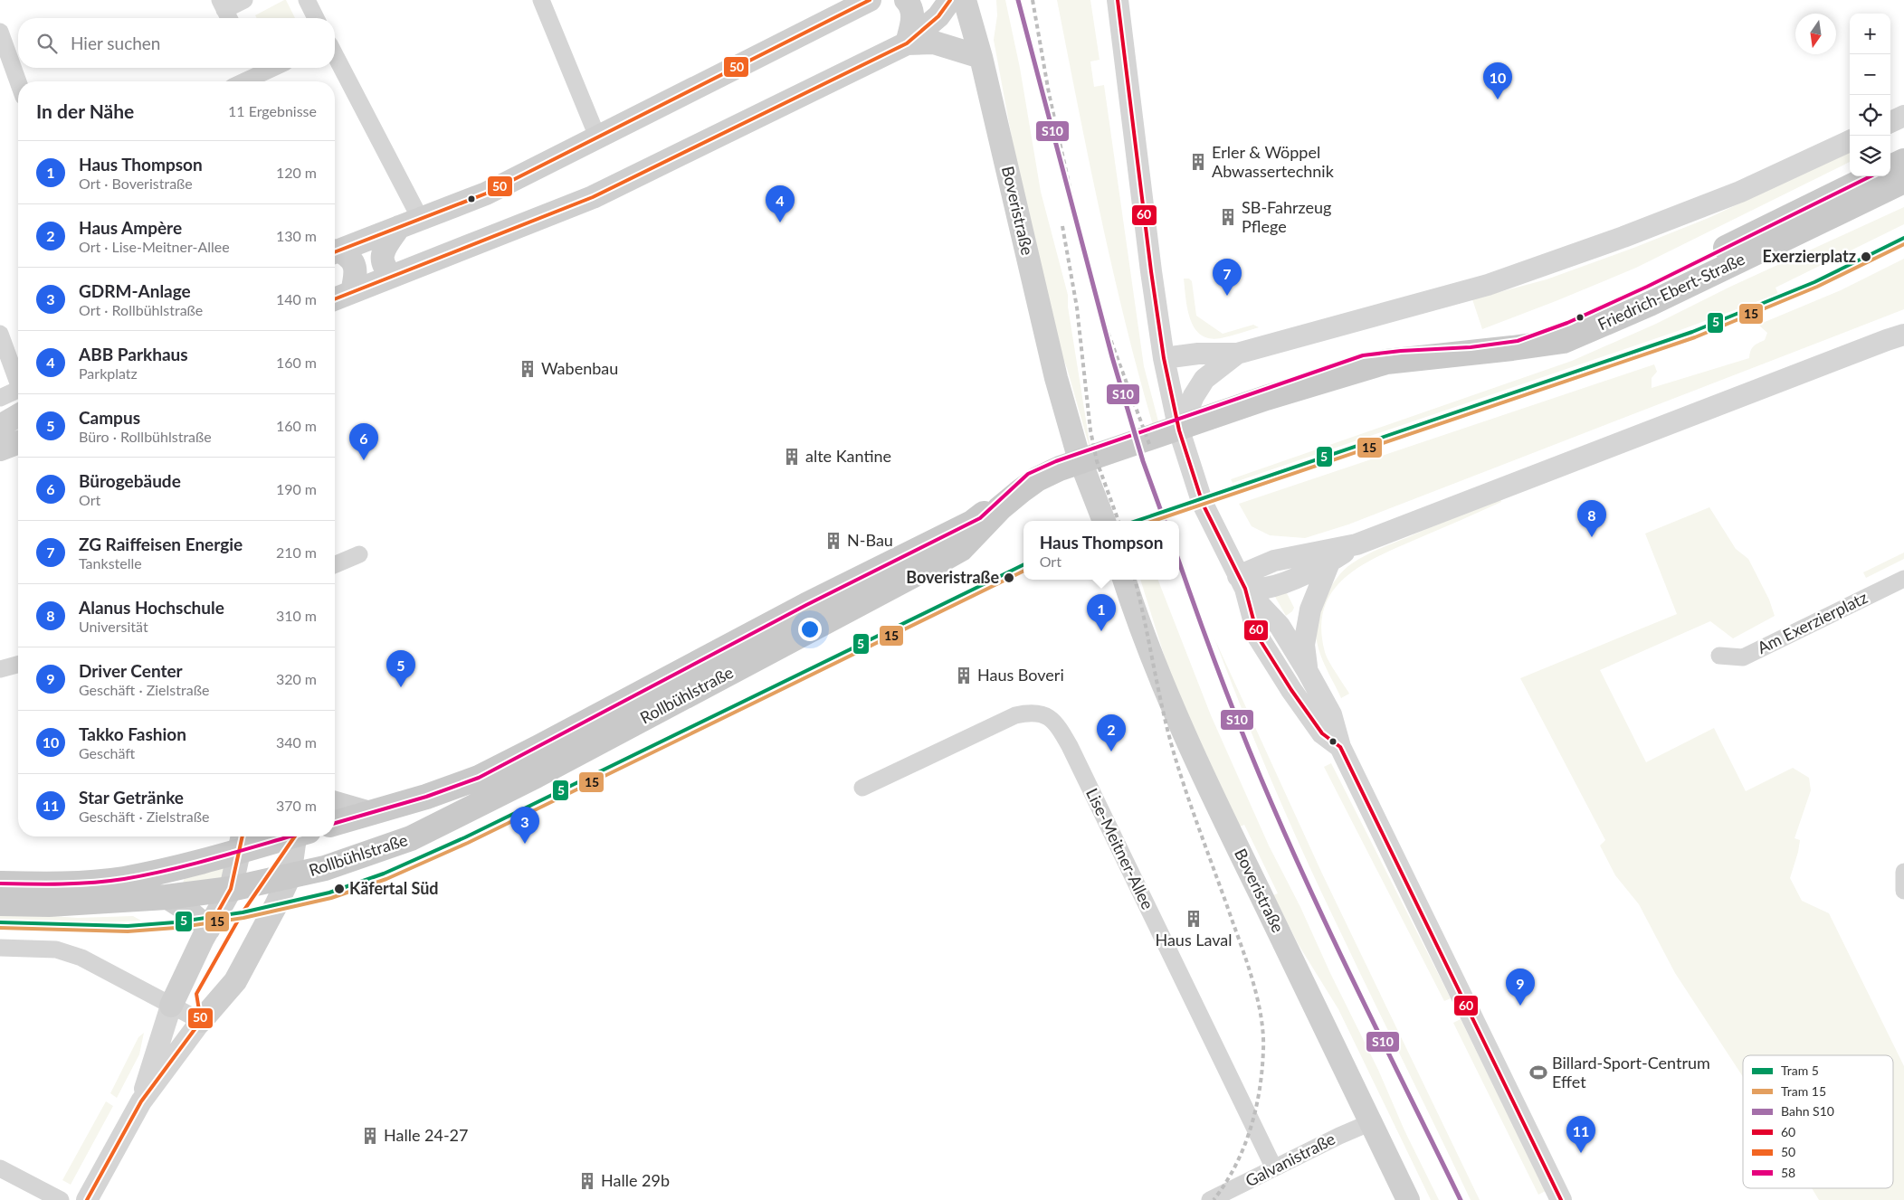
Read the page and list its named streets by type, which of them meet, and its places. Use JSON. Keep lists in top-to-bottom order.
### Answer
{
  "streets": {
    "main road": ["Boveristraße", "Friedrich-Ebert-Straße", "Rollbühlstraße"],
    "street": ["Am Exerzierplatz", "Lise-Meitner-Allee", "Galvanistraße"]
  },
  "crossings": [
    ["Boveristraße", "Galvanistraße"],
    ["Lise-Meitner-Allee", "Galvanistraße"]
  ],
  "places": {
    "building": [
      "Erler & Wöppel Abwassertechnik",
      "SB-Fahrzeug Pflege",
      "Wabenbau",
      "alte Kantine",
      "N-Bau",
      "Haus Boveri",
      "Haus Laval",
      "Halle 24-27",
      "Halle 29b"
    ],
    "other": ["Exerzierplatz", "Boveristraße", "Käfertal Süd"],
    "sports": ["Billard-Sport-Centrum Effet"]
  },
  "lines": [
    "rail line S10",
    "transit line 60",
    "transit line 50",
    "transit line 5",
    "tram line 5",
    "tram line 15"
  ],
  "legend": [
    "Tram 5",
    "Tram 15",
    "Bahn S10",
    "60",
    "50",
    "58"
  ],
  "north": "bottom",
  "page": {
    "map_buttons": ["+", "−"],
    "search": "Hier suchen",
    "pins": [
      "10",
      "4",
      "7",
      "6",
      "8",
      "1",
      "5",
      "2",
      "3",
      "9",
      "11"
    ],
    "heading": ["In der Nähe", "11 Ergebnisse"],
    "list": [
      {
        "mark": "1",
        "name": "Haus Thompson",
        "note": "Ort · Boveristraße",
        "value": "120 m"
      },
      {
        "mark": "2",
        "name": "Haus Ampère",
        "note": "Ort · Lise-Meitner-Allee",
        "value": "130 m"
      },
      {
        "mark": "3",
        "name": "GDRM-Anlage",
        "note": "Ort · Rollbühlstraße",
        "value": "140 m"
      },
      {
        "mark": "4",
        "name": "ABB Parkhaus",
        "note": "Parkplatz",
        "value": "160 m"
      },
      {
        "mark": "5",
        "name": "Campus",
        "note": "Büro · Rollbühlstraße",
        "value": "160 m"
      },
      {
        "mark": "6",
        "name": "Bürogebäude",
        "note": "Ort",
        "value": "190 m"
      },
      {
        "mark": "7",
        "name": "ZG Raiffeisen Energie",
        "note": "Tankstelle",
        "value": "210 m"
      },
      {
        "mark": "8",
        "name": "Alanus Hochschule",
        "note": "Universität",
        "value": "310 m"
      },
      {
        "mark": "9",
        "name": "Driver Center",
        "note": "Geschäft · Zielstraße",
        "value": "320 m"
      },
      {
        "mark": "10",
        "name": "Takko Fashion",
        "note": "Geschäft",
        "value": "340 m"
      },
      {
        "mark": "11",
        "name": "Star Getränke",
        "note": "Geschäft · Zielstraße",
        "value": "370 m"
      }
    ],
    "popup": ["Haus Thompson", "Ort"]
  }
}
